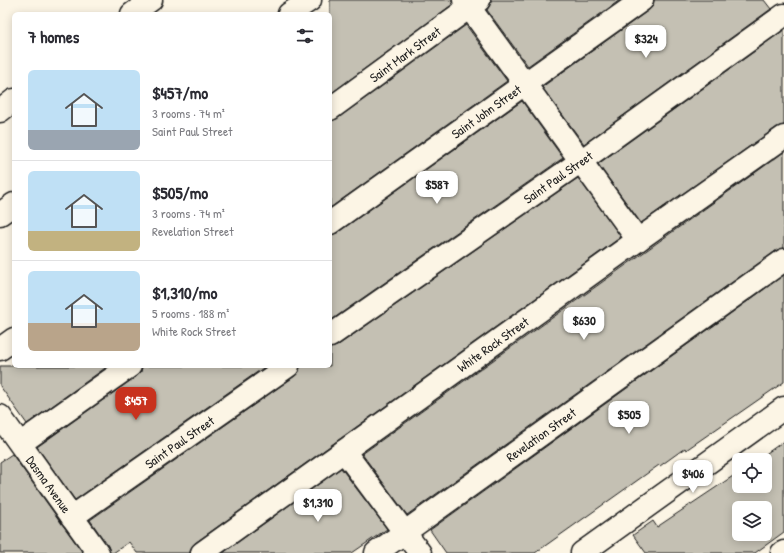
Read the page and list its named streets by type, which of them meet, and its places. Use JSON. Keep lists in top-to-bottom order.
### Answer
{
  "streets": {
    "street": [
      "Saint Mark Street",
      "Saint John Street",
      "Saint Paul Street",
      "White Rock Street",
      "Revelation Street",
      "Dasma Avenue"
    ]
  },
  "crossings": [
    ["Saint Paul Street", "Dasma Avenue"]
  ],
  "page": {
    "heading": "7 homes",
    "price": [
      "$324",
      "$587",
      "$630",
      "$457",
      "$505",
      "$406",
      "$1,310"
    ],
    "list": [
      {
        "name": "$457/mo",
        "note": "3 rooms · 74 m² · Saint Paul Street"
      },
      {
        "name": "$505/mo",
        "note": "3 rooms · 74 m² · Revelation Street"
      },
      {
        "name": "$1,310/mo",
        "note": "5 rooms · 188 m² · White Rock Street"
      }
    ]
  }
}
